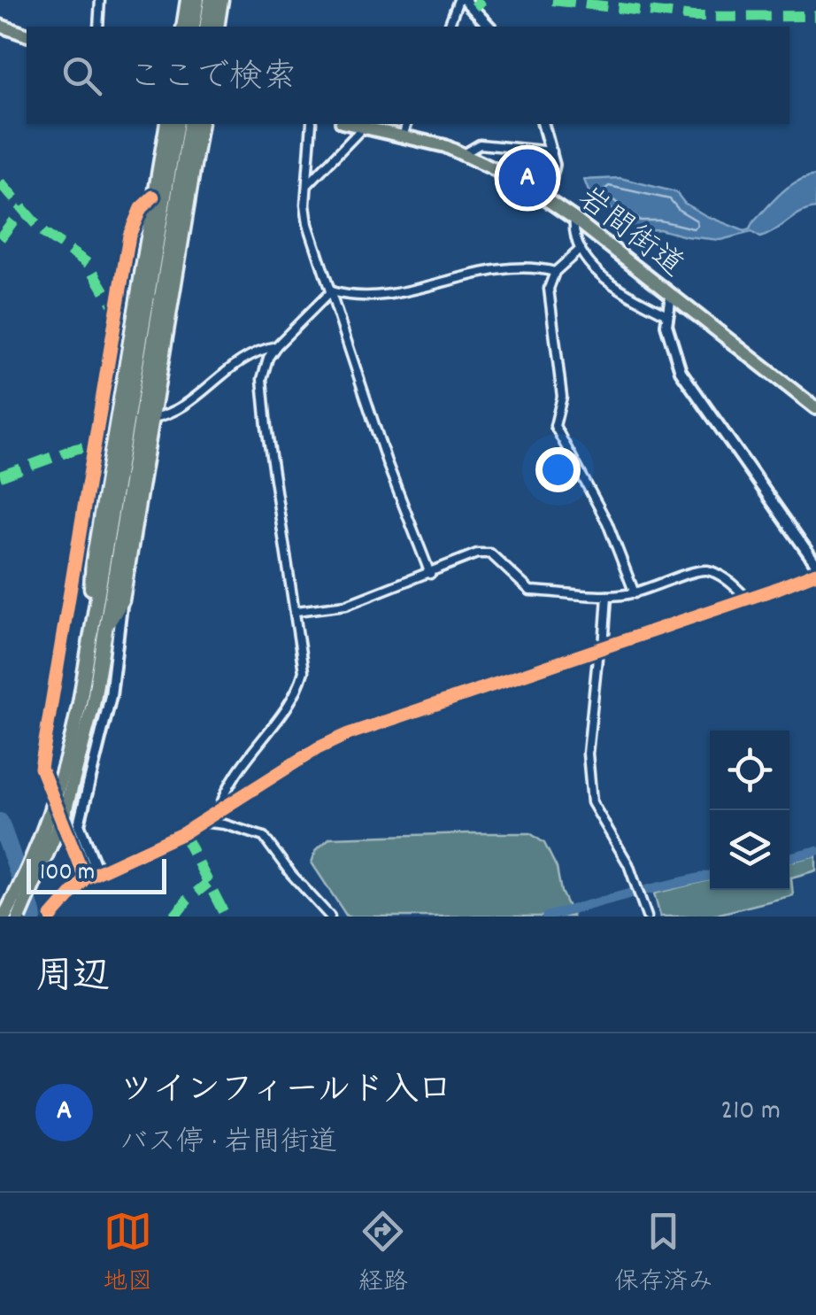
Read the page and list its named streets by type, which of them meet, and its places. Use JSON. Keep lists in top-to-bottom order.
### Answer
{
  "streets": {
    "main road": ["岩間街道"]
  },
  "scale_bar": "100 m",
  "page": {
    "search": "ここで検索",
    "pins": "A",
    "scale": "100 m",
    "heading": "周辺",
    "list": [
      {
        "mark": "A",
        "name": "ツインフィールド入口",
        "note": "バス停 · 岩間街道",
        "value": "210 m"
      }
    ],
    "nav": ["地図", "経路", "保存済み"]
  }
}
